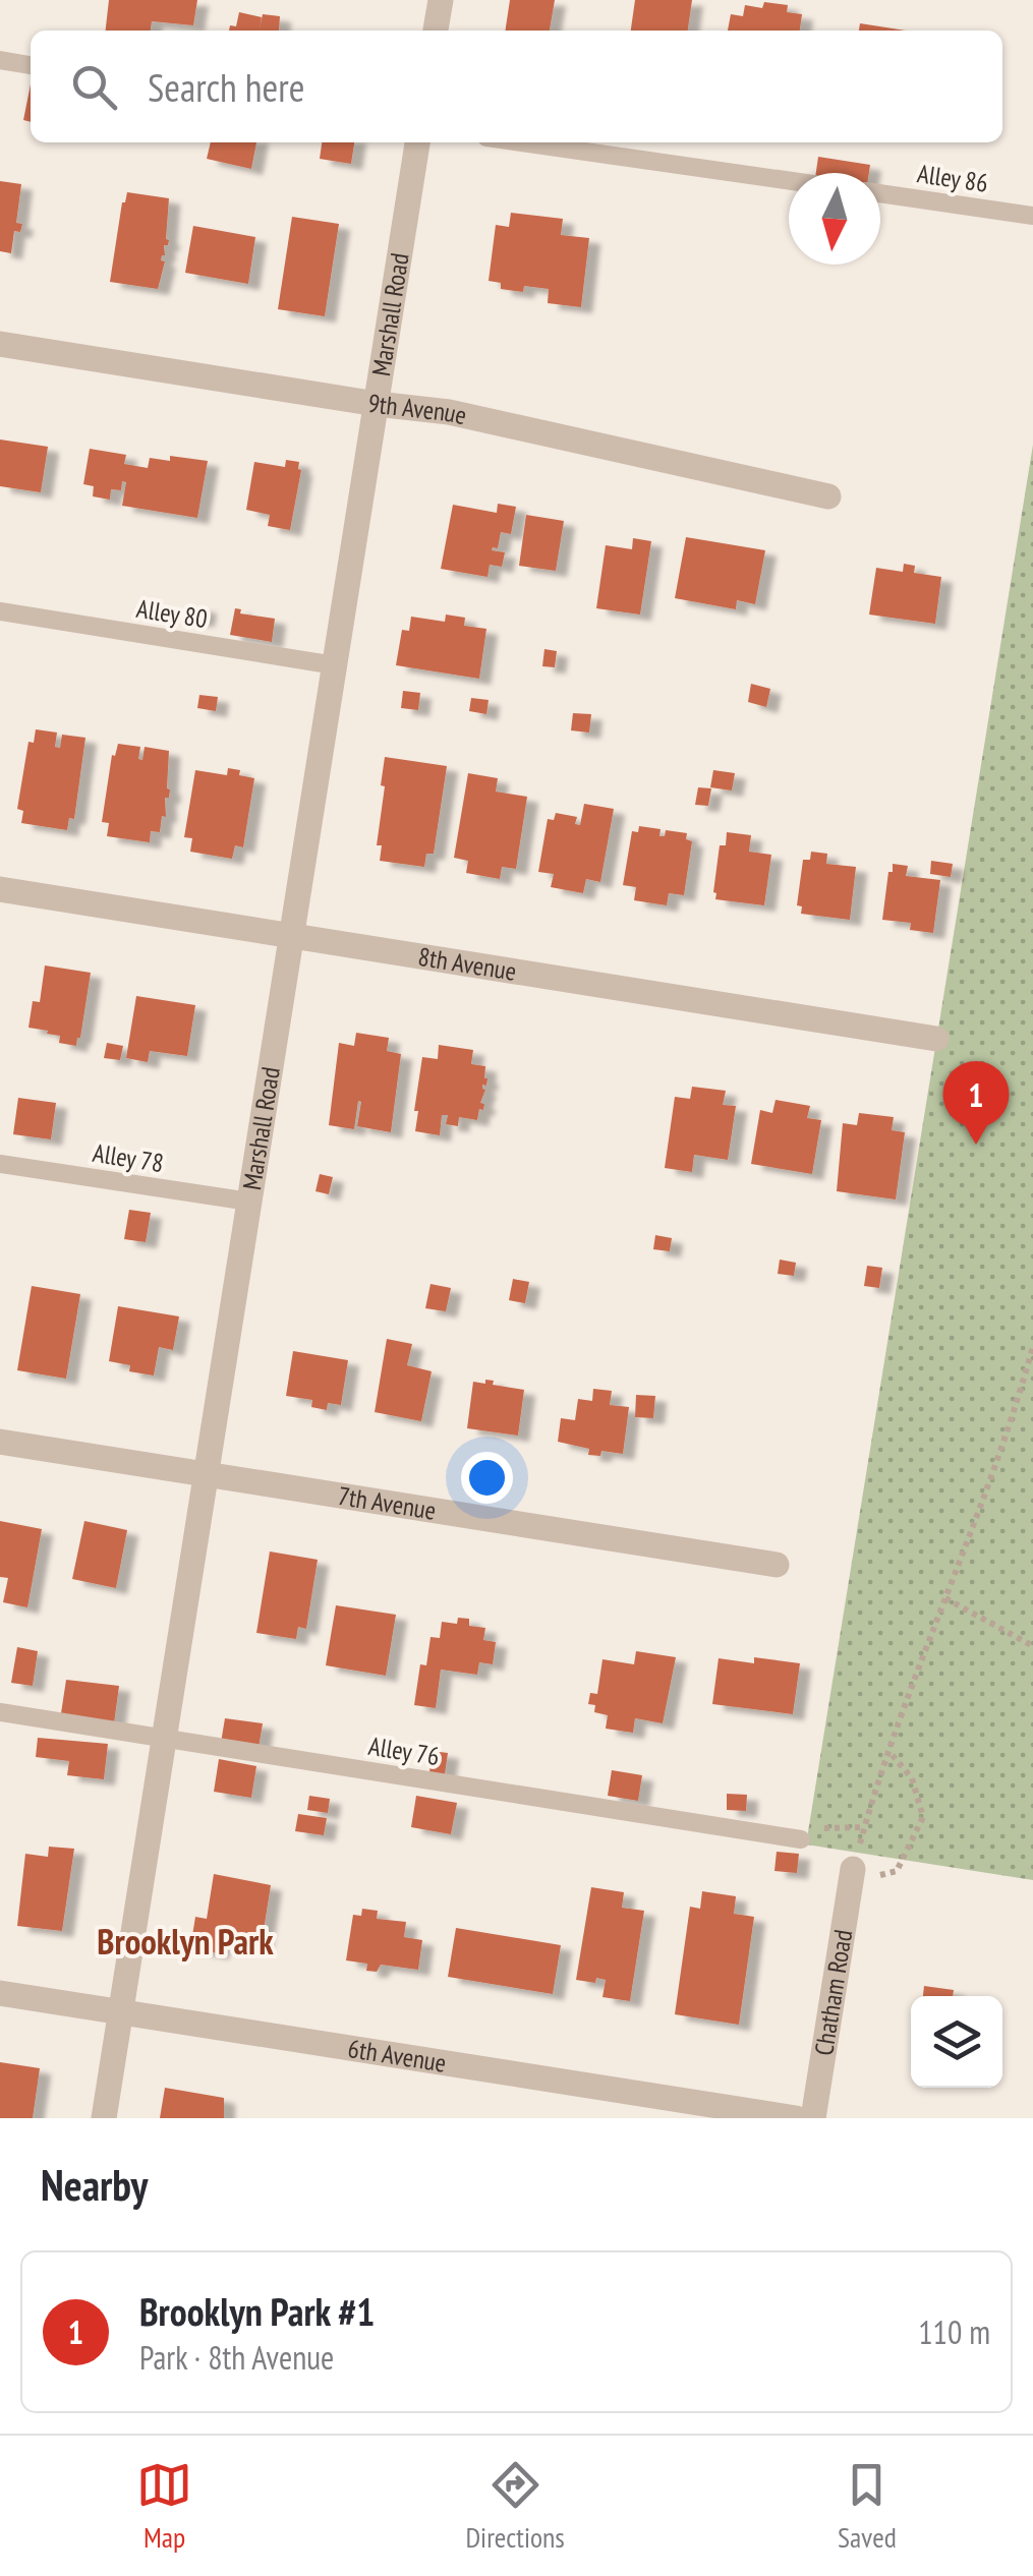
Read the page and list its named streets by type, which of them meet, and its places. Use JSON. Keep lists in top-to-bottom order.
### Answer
{
  "streets": {
    "street": [
      "Marshall Road",
      "9th Avenue",
      "8th Avenue",
      "7th Avenue",
      "Chatham Road",
      "6th Avenue"
    ],
    "lane": [
      "Alley 86",
      "Alley 80",
      "Alley 78",
      "Alley 76"
    ]
  },
  "crossings": [
    ["Marshall Road", "9th Avenue"],
    ["Marshall Road", "Alley 80"],
    ["Marshall Road", "8th Avenue"],
    ["Marshall Road", "Alley 78"],
    ["Marshall Road", "7th Avenue"],
    ["Marshall Road", "Alley 76"],
    ["Marshall Road", "6th Avenue"]
  ],
  "districts": ["Brooklyn Park"],
  "north": "bottom",
  "page": {
    "search": "Search here",
    "pins": "1",
    "heading": "Nearby",
    "list": [
      {
        "mark": "1",
        "name": "Brooklyn Park #1",
        "note": "Park · 8th Avenue",
        "value": "110 m"
      }
    ],
    "nav": ["Map", "Directions", "Saved"]
  }
}
